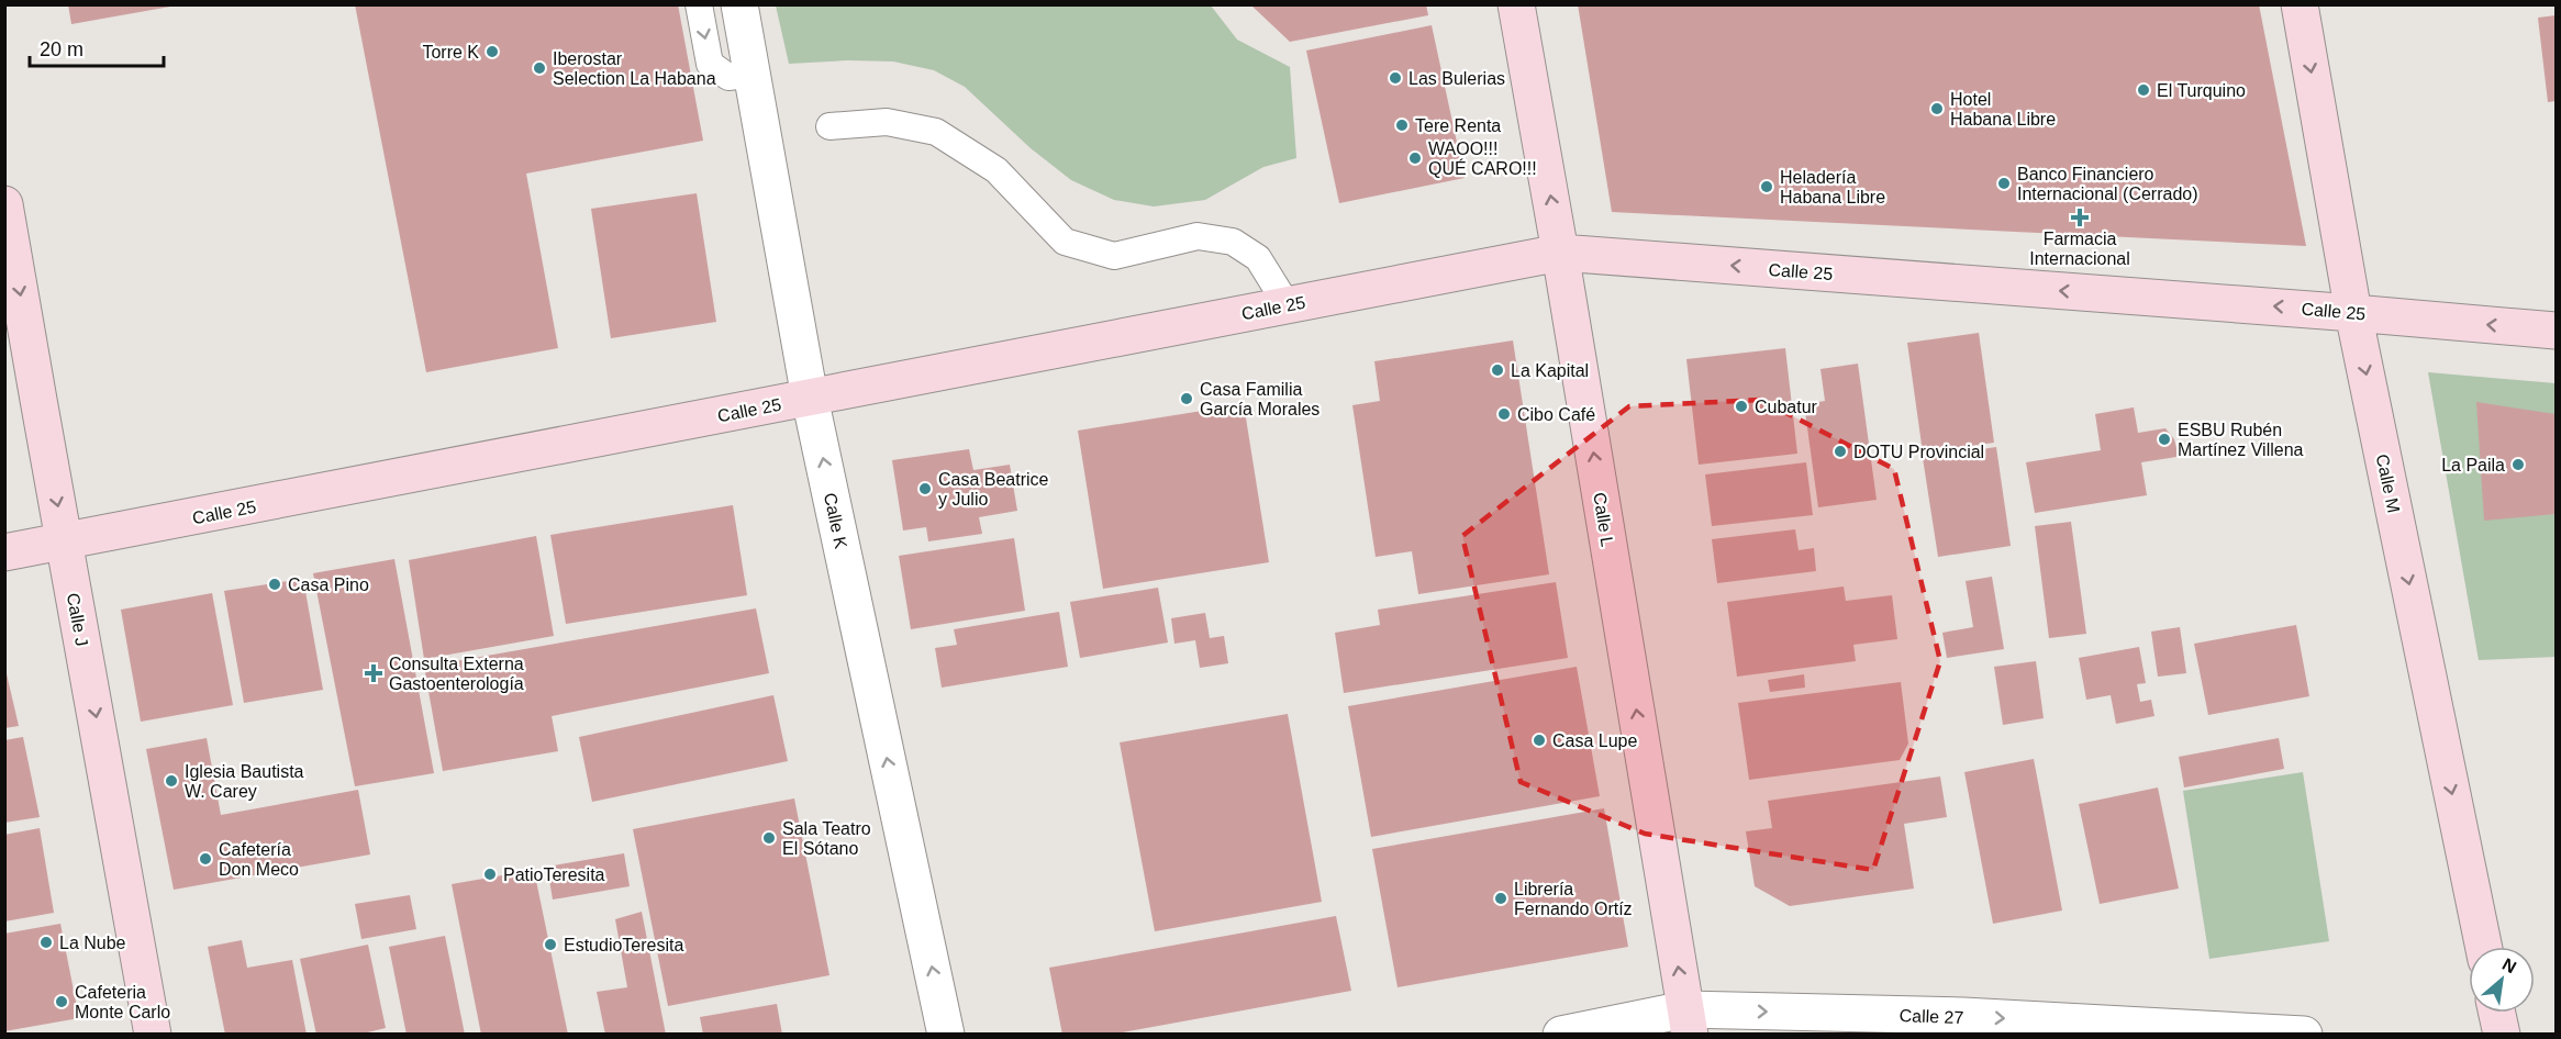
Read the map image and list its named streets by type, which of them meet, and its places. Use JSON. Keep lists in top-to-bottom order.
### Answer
{
  "streets": {
    "street": [
      "Calle 25",
      "Calle M",
      "Calle L",
      "Calle K",
      "Calle J",
      "Calle 27"
    ]
  },
  "crossings": [
    ["Calle 25", "Calle M"],
    ["Calle 25", "Calle L"],
    ["Calle 25", "Calle K"],
    ["Calle 25", "Calle J"],
    ["Calle L", "Calle 27"]
  ],
  "one_way": [
    "Calle 25",
    "Calle M",
    "Calle L",
    "Calle K",
    "Calle J",
    "Calle 27"
  ],
  "places": {
    "other": [
      "Torre K",
      "Iberostar Selection La Habana",
      "Las Bulerias",
      "El Turquino",
      "Hotel Habana Libre",
      "Tere Renta",
      "WAOO!!! QUÉ CARO!!!",
      "Banco Financiero Internacional (Cerrado)",
      "Heladería Habana Libre",
      "La Kapital",
      "Casa Familia García Morales",
      "Cubatur",
      "Cibo Café",
      "ESBU Rubén Martínez Villena",
      "DOTU Provincial",
      "La Paila",
      "Casa Beatrice y Julio",
      "Casa Pino",
      "Casa Lupe",
      "Iglesia Bautista W. Carey",
      "Sala Teatro El Sótano",
      "Cafetería Don Meco",
      "PatioTeresita",
      "Librería Fernando Ortíz",
      "La Nube",
      "EstudioTeresita",
      "Cafeteria Monte Carlo"
    ],
    "health": ["Farmacia Internacional", "Consulta Externa Gastoenterología"]
  },
  "scale_bar": "20 m",
  "north": "top right"
}
